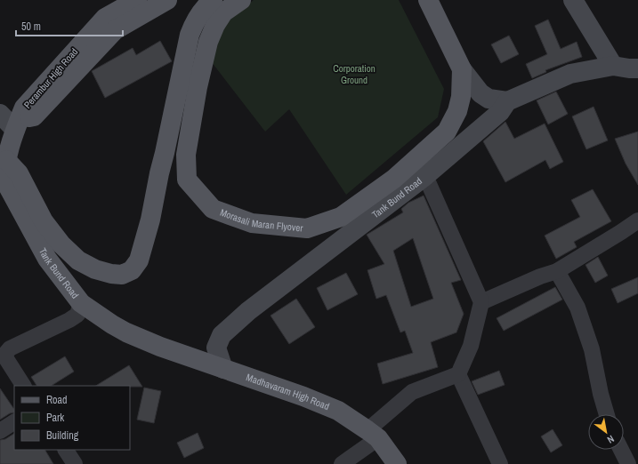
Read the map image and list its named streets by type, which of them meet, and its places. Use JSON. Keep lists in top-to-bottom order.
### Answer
{
  "streets": {
    "main road": [
      "Perambur High Road",
      "Tank Bund Road",
      "Morasali Maran Flyover",
      "Madhavaram High Road"
    ]
  },
  "crossings": [
    ["Perambur High Road", "Tank Bund Road"],
    ["Tank Bund Road", "Madhavaram High Road"]
  ],
  "parks": ["Corporation Ground"],
  "legend": ["Road", "Park", "Building"],
  "scale_bar": "50 m",
  "north": "bottom right"
}
